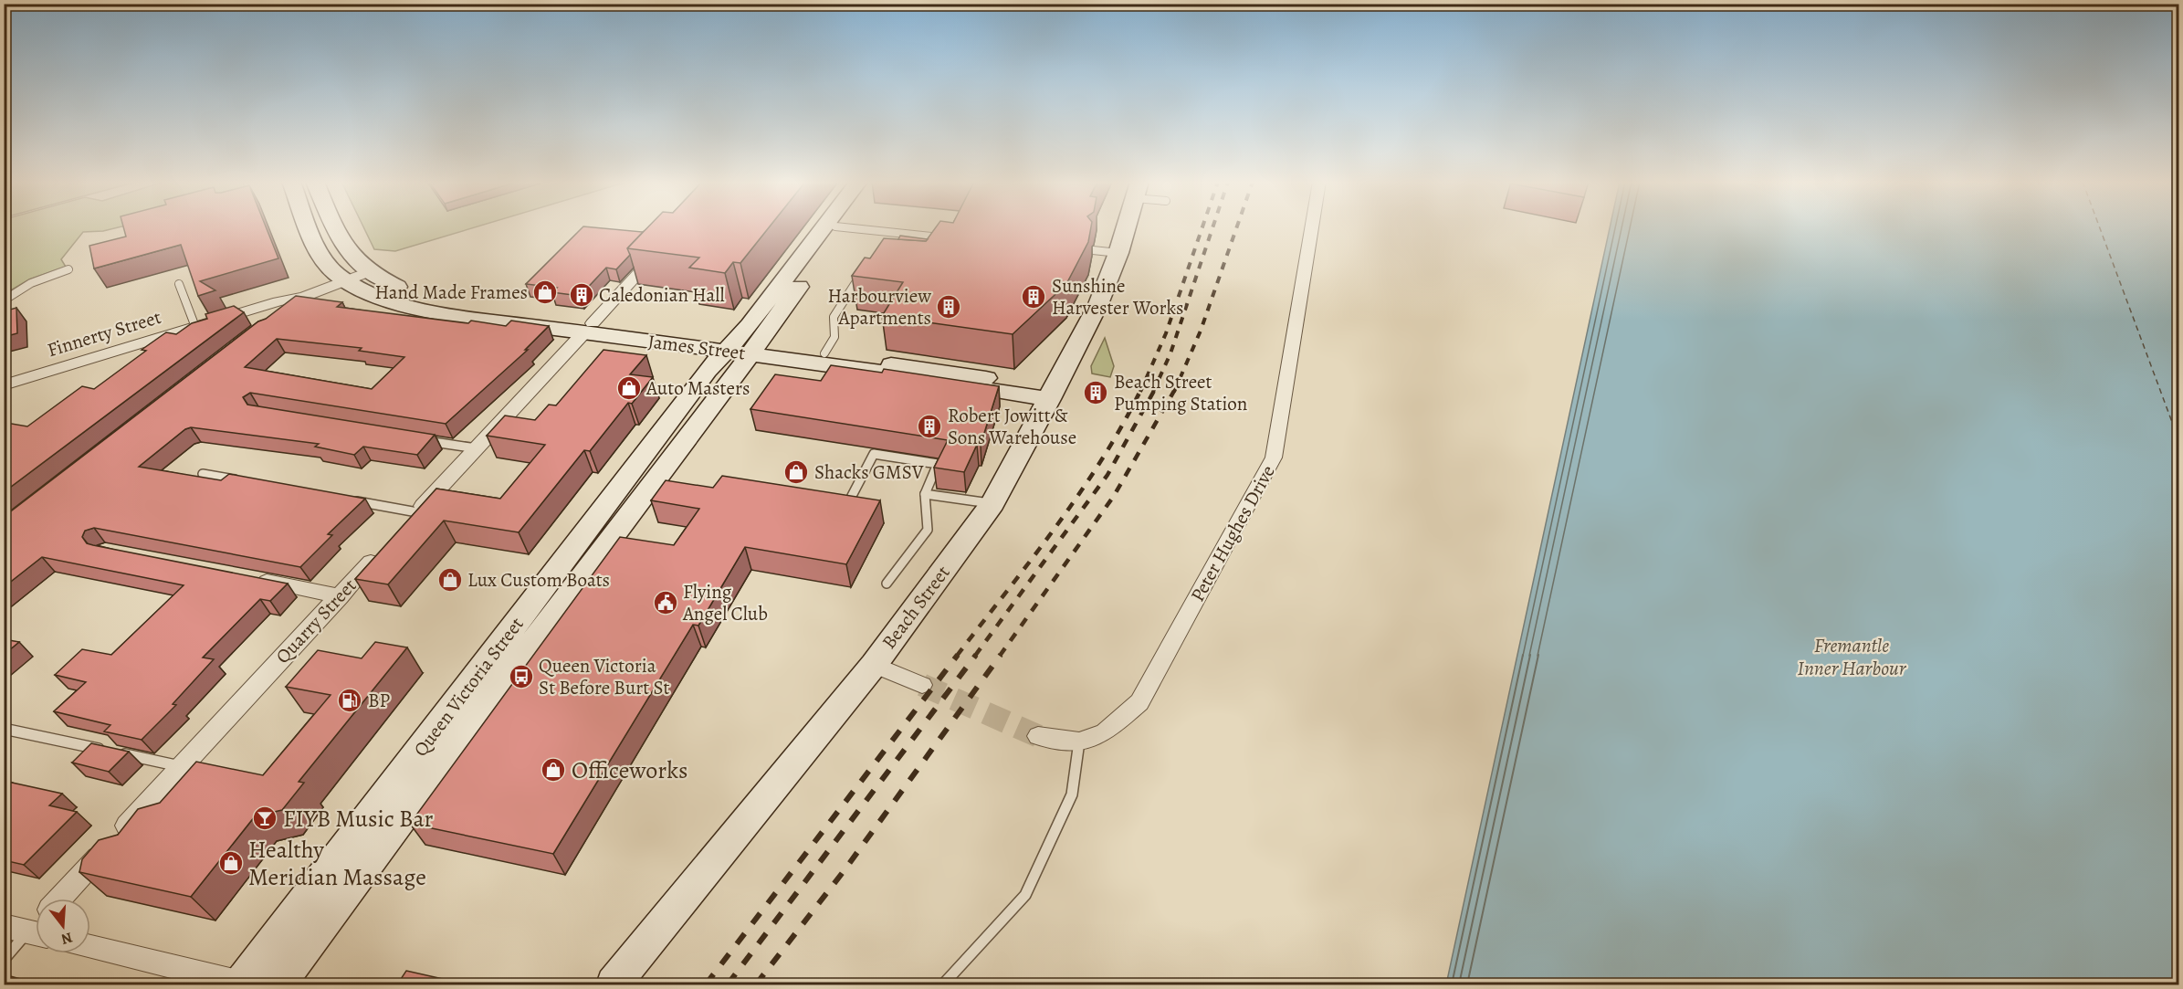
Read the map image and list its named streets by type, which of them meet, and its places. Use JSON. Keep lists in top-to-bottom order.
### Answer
{
  "streets": {
    "street": [
      "Finnerty Street",
      "James Street",
      "Peter Hughes Drive",
      "Beach Street",
      "Quarry Street",
      "Queen Victoria Street"
    ]
  },
  "crossings": [
    ["Finnerty Street", "James Street"],
    ["James Street", "Beach Street"],
    ["James Street", "Queen Victoria Street"]
  ],
  "water": ["Fremantle Inner Harbour"],
  "places": {
    "shop": [
      "Hand Made Frames",
      "Auto Masters",
      "Shacks GMSV",
      "Lux Custom Boats",
      "Officeworks",
      "Healthy Meridian Massage"
    ],
    "building": [
      "Caledonian Hall",
      "Sunshine Harvester Works",
      "Harbourview Apartments",
      "Beach Street Pumping Station",
      "Robert Jowitt & Sons Warehouse"
    ],
    "public building": ["Flying Angel Club"],
    "bus stop": ["Queen Victoria St Before Burt St"],
    "fuel station": ["BP"],
    "bar": ["FIYB Music Bar"]
  },
  "north": "bottom"
}
